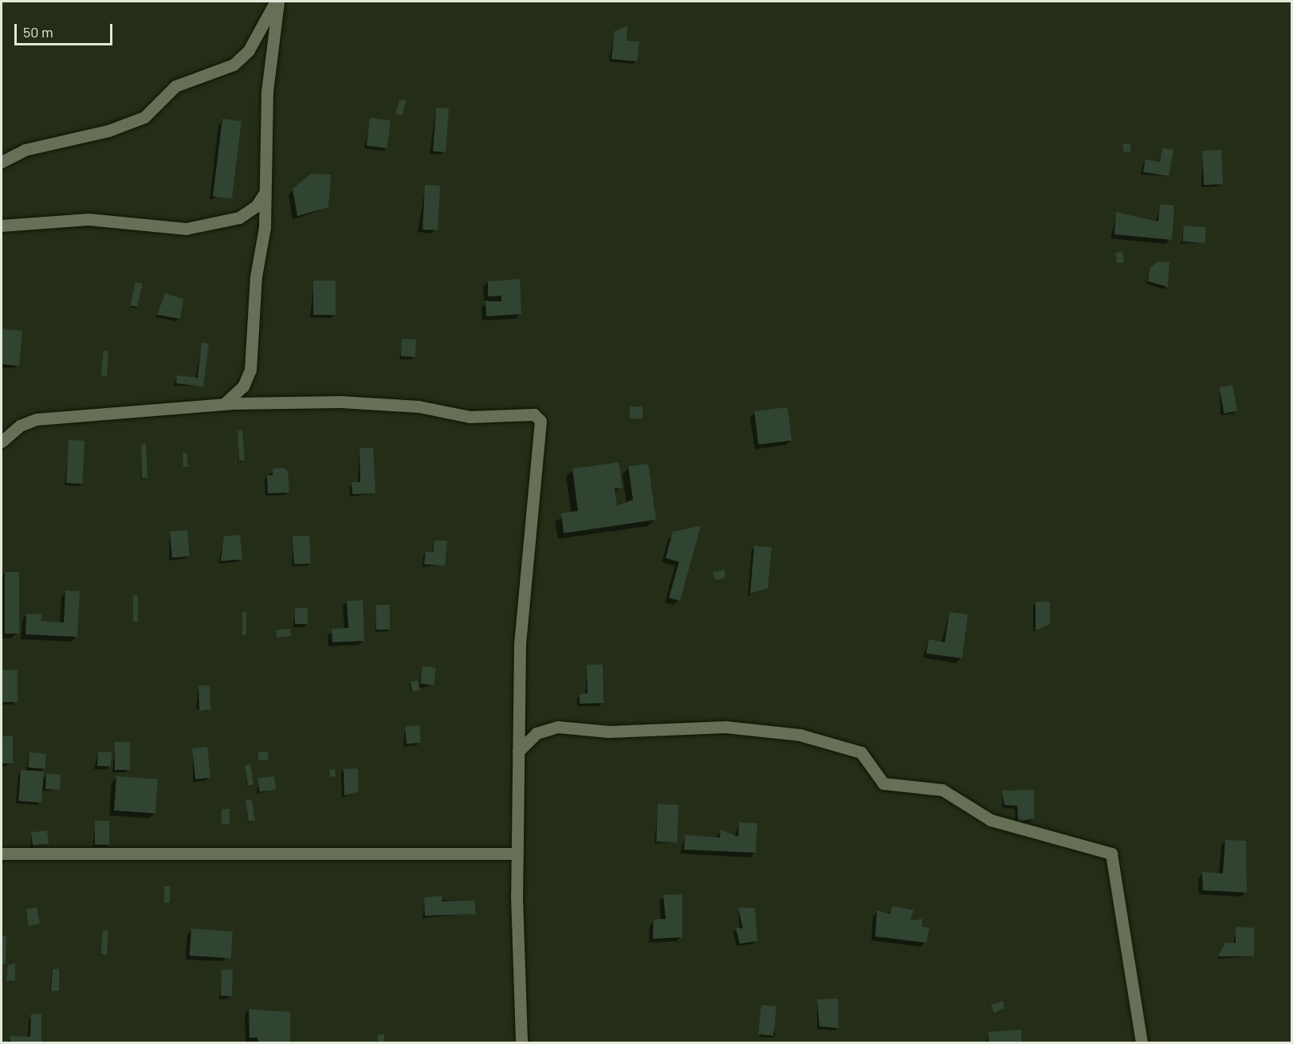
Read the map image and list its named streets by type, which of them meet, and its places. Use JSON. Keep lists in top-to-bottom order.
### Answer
{
  "scale_bar": "50 m"
}
